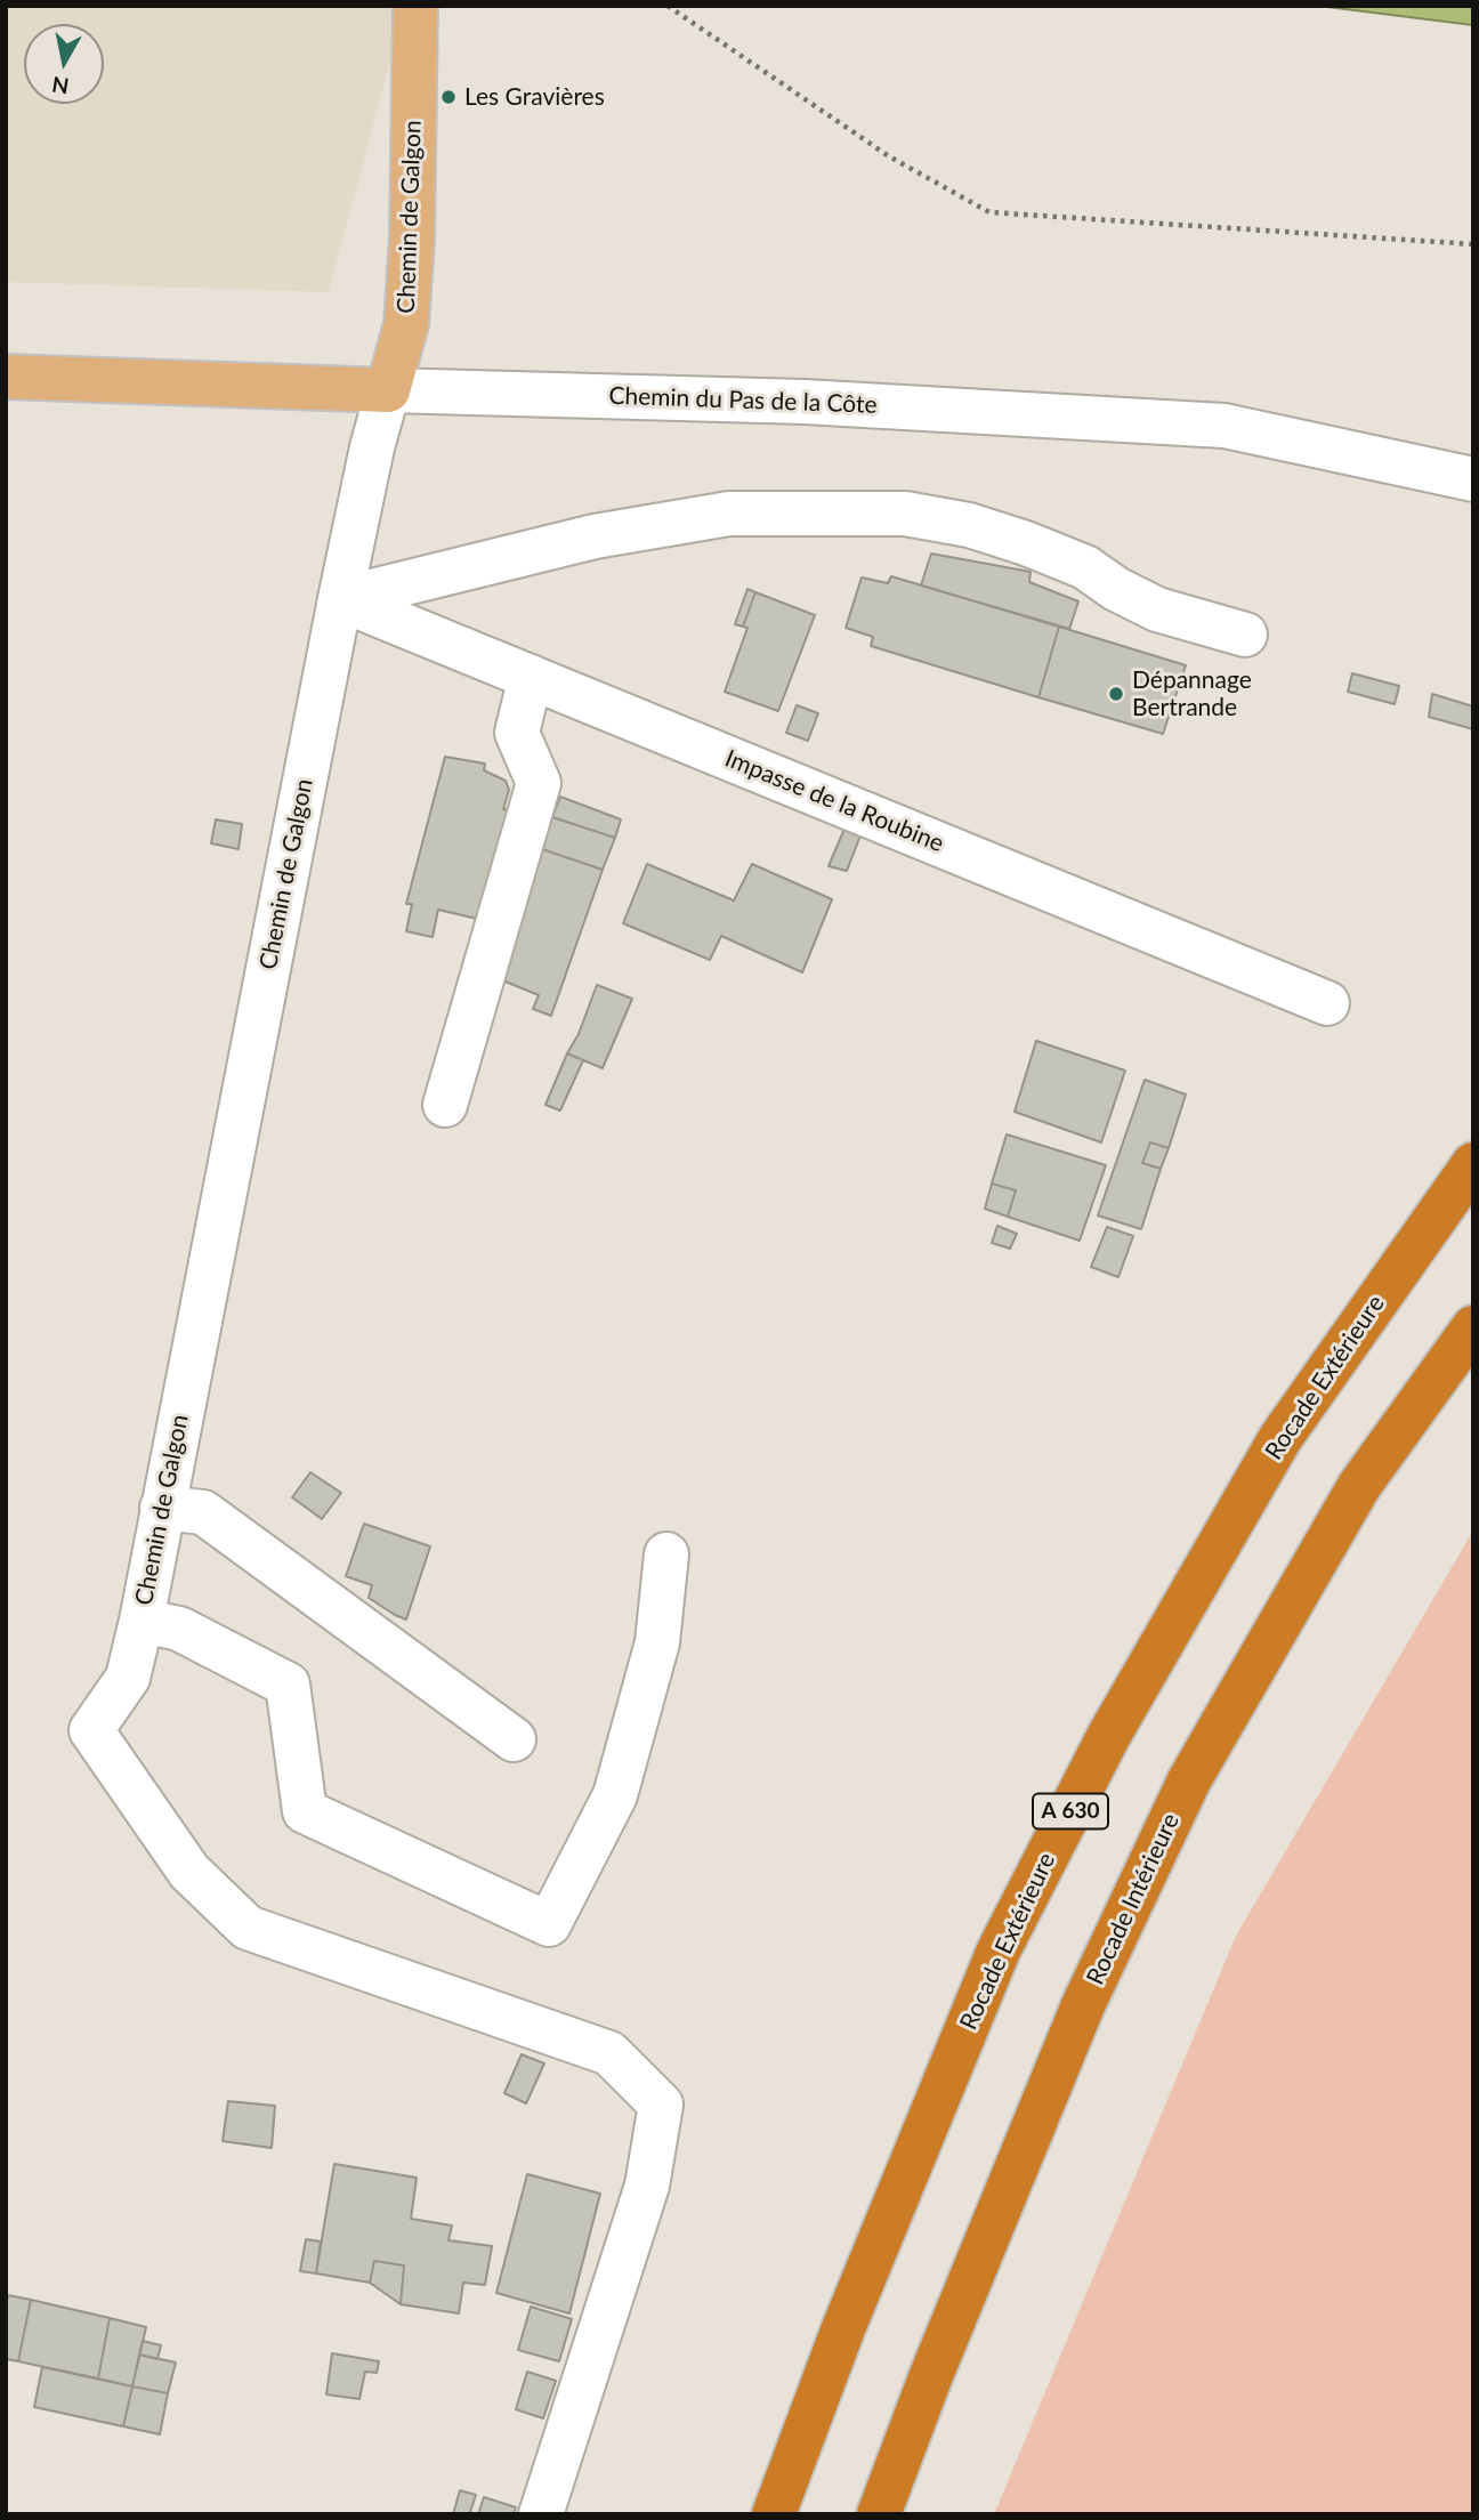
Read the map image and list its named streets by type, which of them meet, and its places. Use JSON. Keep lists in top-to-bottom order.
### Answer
{
  "streets": {
    "highway": ["Rocade Extérieure", "A 630", "Rocade Intérieure"],
    "main road": ["Chemin de Galgon", "Chemin du Pas de la Côte"],
    "street": ["Impasse de la Roubine"]
  },
  "crossings": [
    ["Chemin de Galgon", "Chemin du Pas de la Côte"],
    ["Chemin de Galgon", "Impasse de la Roubine"]
  ],
  "places": ["Les Gravières", "Dépannage Bertrande"],
  "north": "bottom"
}
